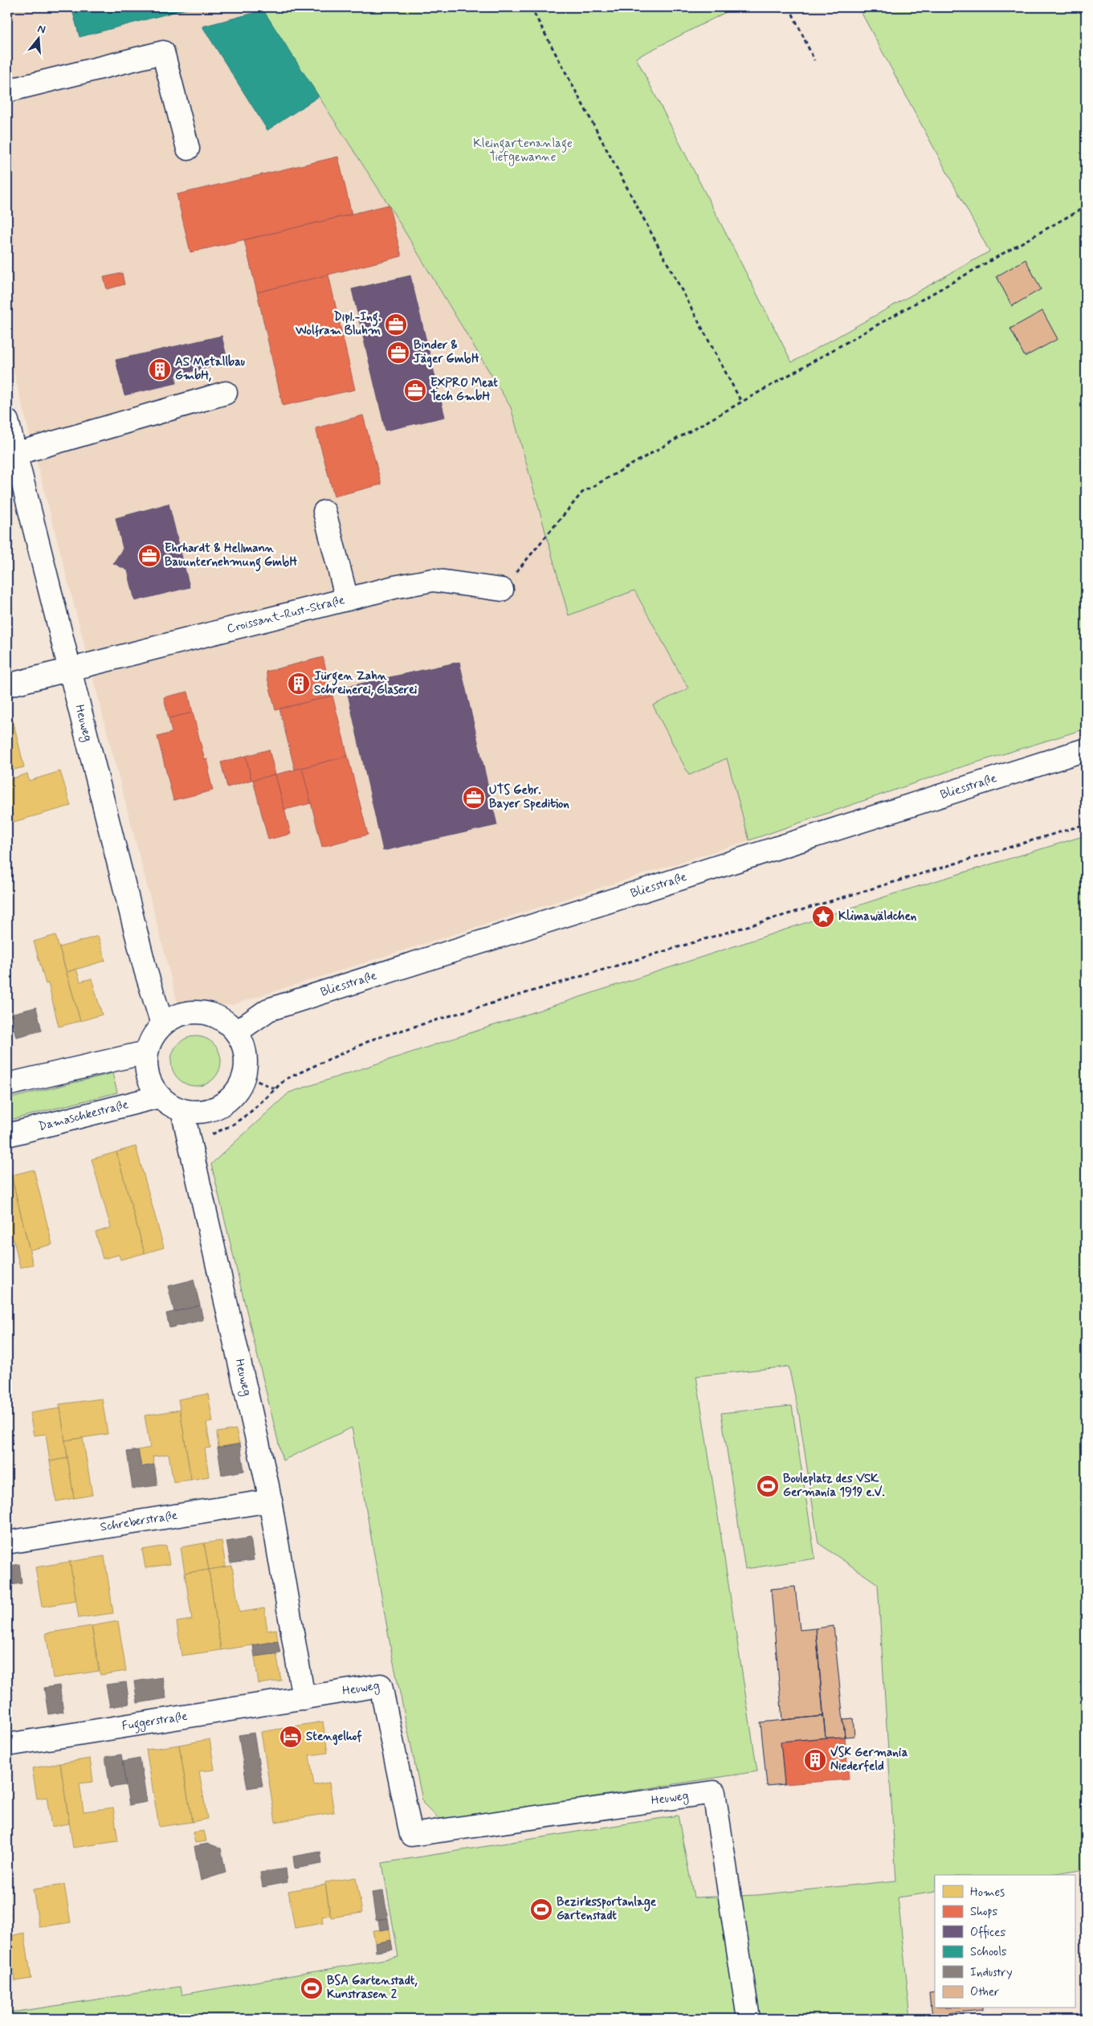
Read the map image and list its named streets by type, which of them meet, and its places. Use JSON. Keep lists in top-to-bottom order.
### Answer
{
  "streets": {
    "street": [
      "Croissant-Rust-Straße",
      "Heuweg",
      "Bliesstraße",
      "Damaschkestraße",
      "Schreberstraße",
      "Fuggerstraße"
    ]
  },
  "crossings": [
    ["Croissant-Rust-Straße", "Heuweg"],
    ["Heuweg", "Bliesstraße"],
    ["Heuweg", "Damaschkestraße"],
    ["Heuweg", "Schreberstraße"],
    ["Heuweg", "Fuggerstraße"],
    ["Bliesstraße", "Damaschkestraße"]
  ],
  "parks": ["Kleingartenanlage Tiefgewanne"],
  "places": {
    "office": [
      "Dipl.-Ing. Wolfram Bluhm",
      "Binder & Jäger GmbH",
      "EXPRO Meat Tech GmbH",
      "Ehrhardt & Hellmann Bauunternehmung GmbH",
      "UTS Gebr. Bayer Spedition"
    ],
    "building": ["AS Metallbau GmbH,", "Jürgen Zahn Schreinerei, Glaserei", "VSK Germania Niederfeld"],
    "place": ["Klimawäldchen"],
    "sports": ["Bouleplatz des VSK Germania 1919 e.V.", "Bezirkssportanlage Gartenstadt", "BSA Gartenstadt, Kunstrasen 2"],
    "hotel": ["Stengelhof"]
  },
  "legend": [
    "Homes",
    "Shops",
    "Offices",
    "Schools",
    "Industry",
    "Other"
  ],
  "north": "top"
}
